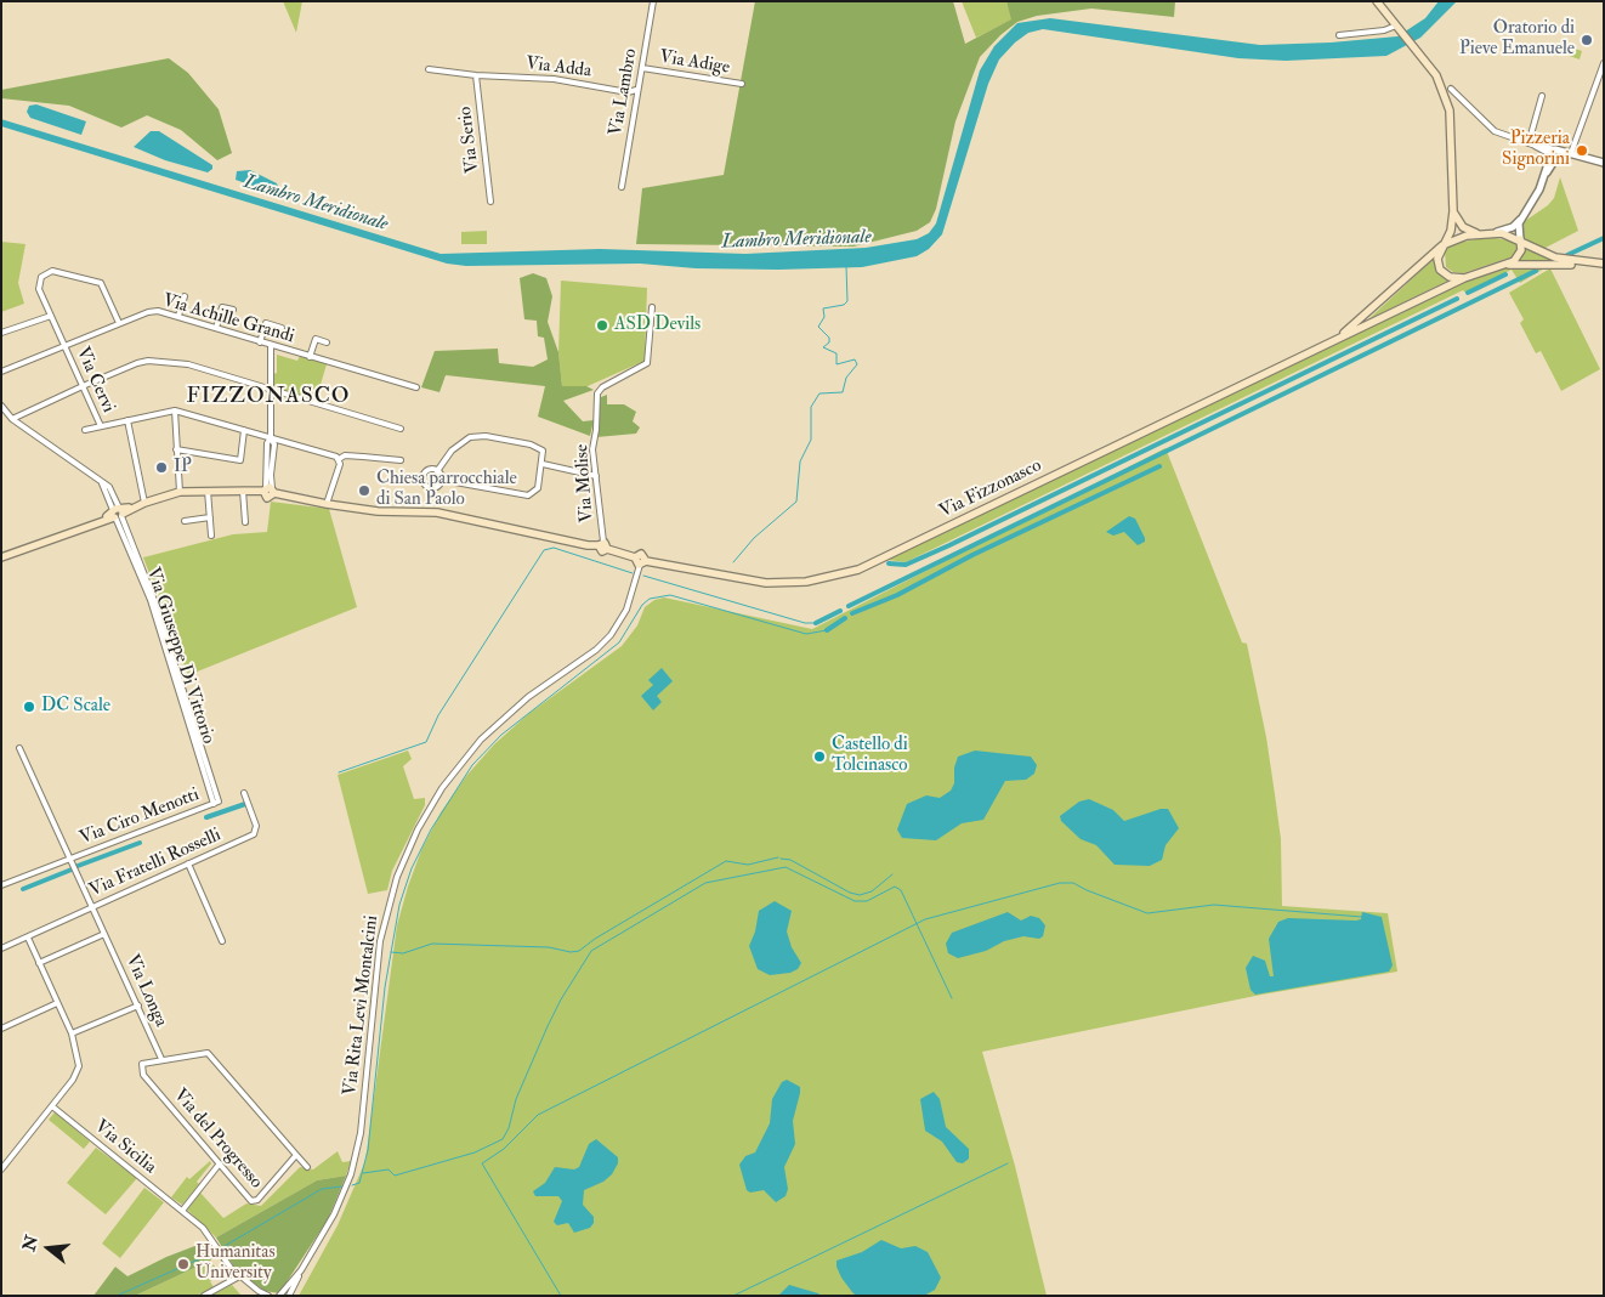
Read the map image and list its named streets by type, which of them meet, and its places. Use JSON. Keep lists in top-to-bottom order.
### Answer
{
  "streets": {
    "main road": ["Via Fizzonasco"],
    "street": [
      "Via Adige",
      "Via Adda",
      "Via Lambro",
      "Via Serio",
      "Via Achille Grandi",
      "Via Cervi",
      "Via Molise",
      "Via Giuseppe Di Vittorio",
      "Via Ciro Menotti",
      "Via Fratelli Rosselli",
      "Via Longa",
      "Via Rita Levi Montalcini",
      "Via del Progresso",
      "Via Sicilia"
    ]
  },
  "crossings": [
    ["Via Adige", "Via Lambro"],
    ["Via Adda", "Via Lambro"],
    ["Via Adda", "Via Serio"],
    ["Via Achille Grandi", "Via Cervi"],
    ["Via Molise", "Via Fizzonasco"],
    ["Via Fizzonasco", "Via Rita Levi Montalcini"],
    ["Via Giuseppe Di Vittorio", "Via Ciro Menotti"],
    ["Via Ciro Menotti", "Via Longa"],
    ["Via Fratelli Rosselli", "Via Longa"],
    ["Via Longa", "Via del Progresso"]
  ],
  "districts": ["FIZZONASCO"],
  "water": ["Lambro Meridionale"],
  "places": [
    "Oratorio di Pieve Emanuele",
    "Pizzeria Signorini",
    "ASD Devils",
    "IP",
    "Chiesa parrocchiale di San Paolo",
    "DC Scale",
    "Castello di Tolcinasco",
    "Humanitas University"
  ],
  "north": "left"
}
